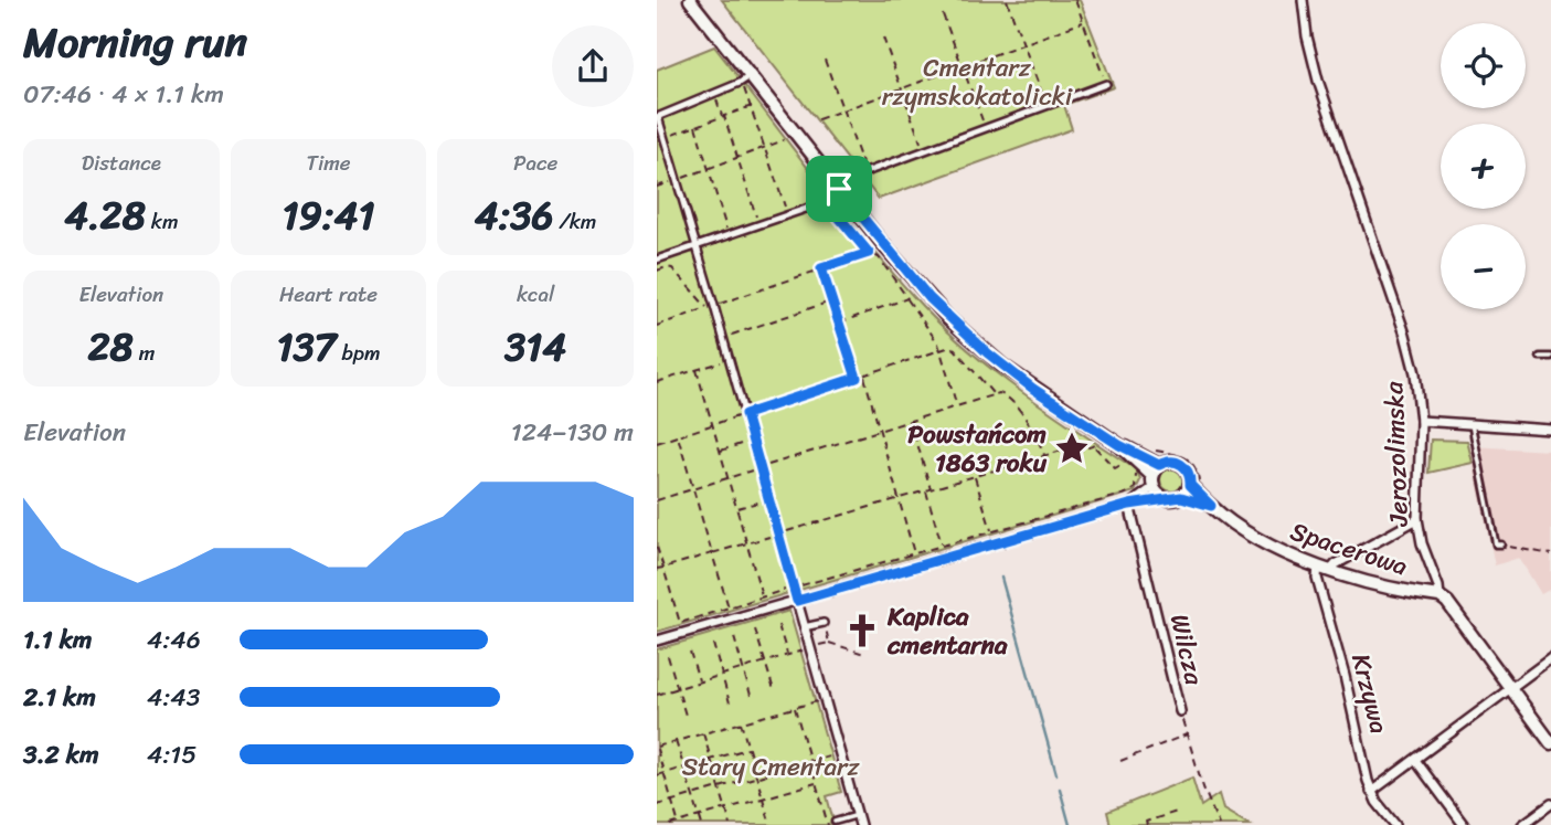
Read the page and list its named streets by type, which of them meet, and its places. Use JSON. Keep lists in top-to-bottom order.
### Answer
{
  "streets": {
    "street": [
      "Jerozolimska",
      "Spacerowa",
      "Wilcza",
      "Krzywa"
    ]
  },
  "crossings": [
    ["Jerozolimska", "Spacerowa"],
    ["Spacerowa", "Krzywa"]
  ],
  "parks": ["Cmentarz rzymskokatolicki", "Stary Cmentarz"],
  "places": {
    "place": ["Powstańcom 1863 roku"],
    "church": ["Kaplica cmentarna"]
  },
  "page": {
    "heading": ["Morning run", "07:46 · 4 × 1.1 km"],
    "map_buttons": ["+", "−"],
    "stats": [
      ["Distance", "4.28 km"],
      ["Time", "19:41"],
      ["Pace", "4:36 /km"],
      ["Elevation", "28 m"],
      ["Heart rate", "137 bpm"],
      ["kcal", "314"]
    ],
    "chart": ["Elevation", "124–130 m"],
    "list": [
      {
        "name": "1.1 km",
        "note": "4:46"
      },
      {
        "name": "2.1 km",
        "note": "4:43"
      },
      {
        "name": "3.2 km",
        "note": "4:15"
      }
    ]
  }
}
